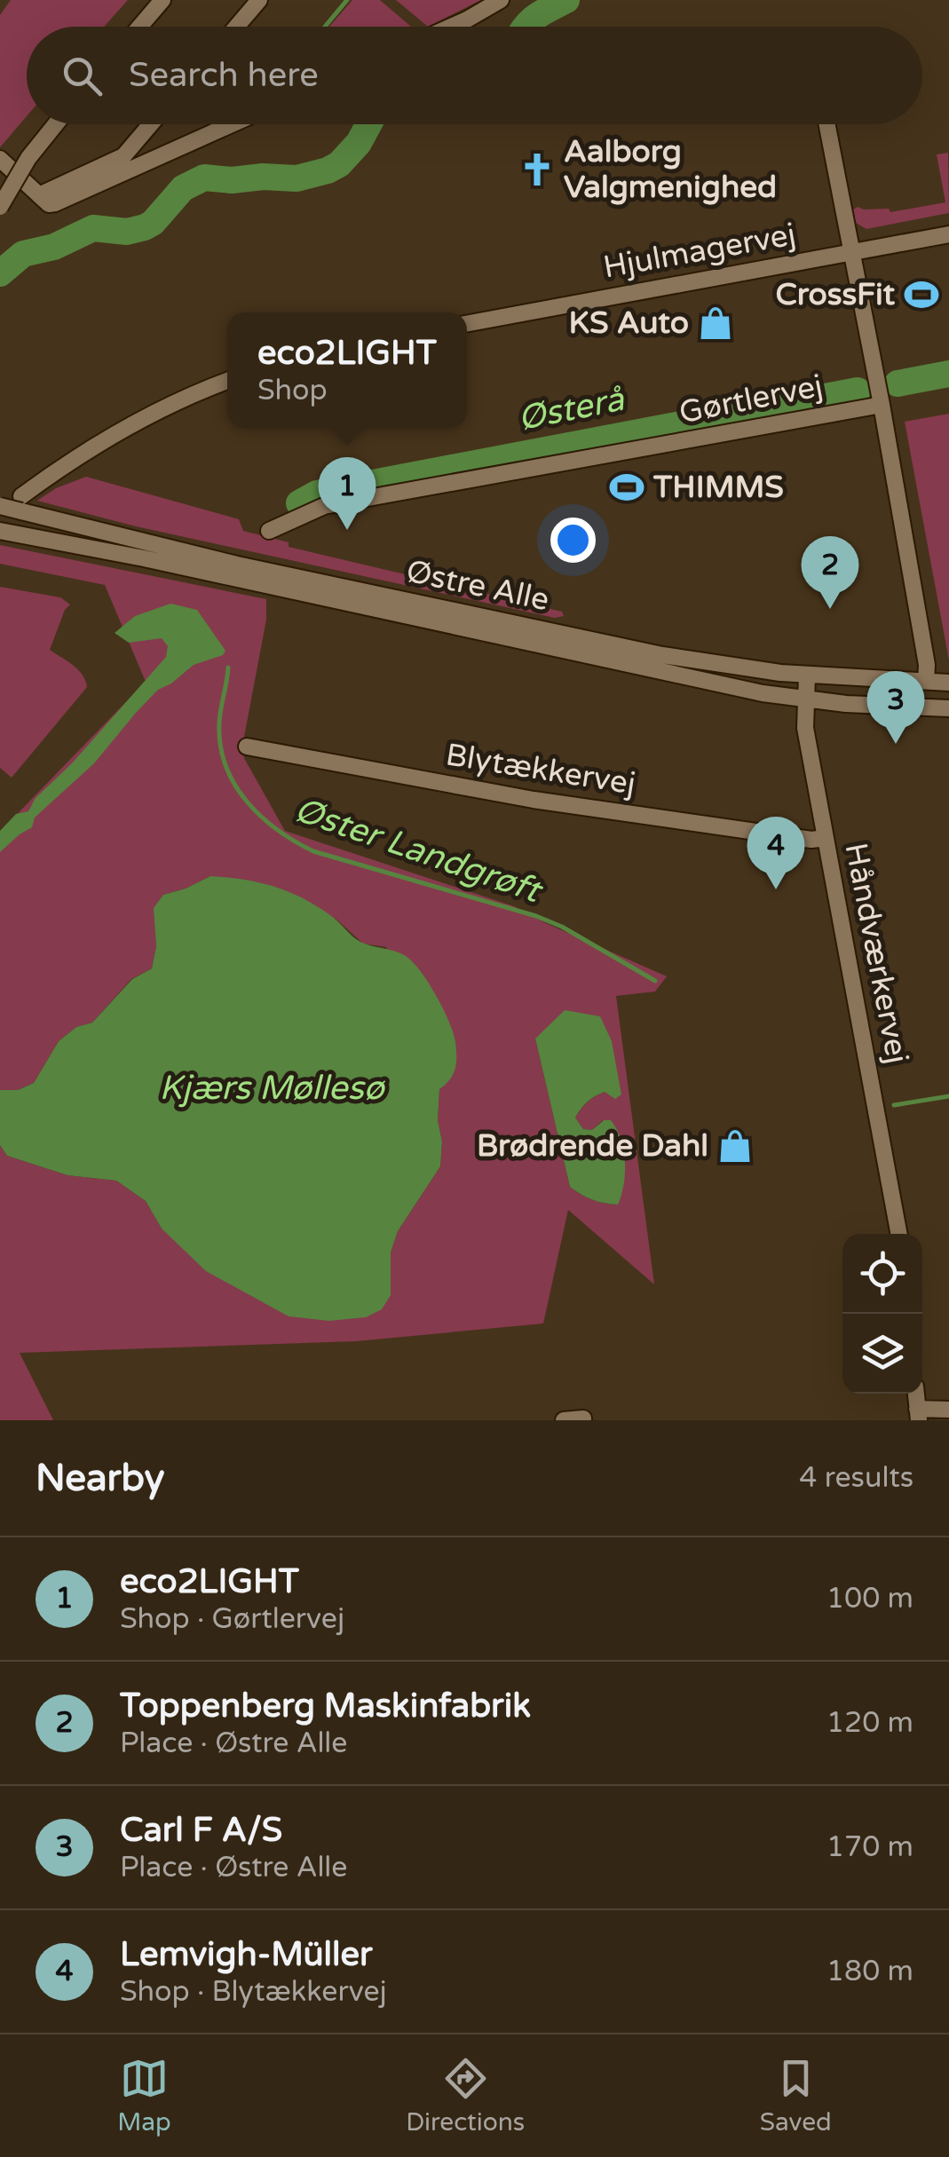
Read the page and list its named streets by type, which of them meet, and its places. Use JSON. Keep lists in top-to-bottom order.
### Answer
{
  "streets": {
    "street": [
      "Hjulmagervej",
      "Gørtlervej",
      "Østre Alle",
      "Blytækkervej",
      "Håndværkervej"
    ]
  },
  "crossings": [
    ["Østre Alle", "Håndværkervej"],
    ["Blytækkervej", "Håndværkervej"]
  ],
  "water": ["Østerå", "Øster Landgrøft", "Kjærs Møllesø"],
  "places": {
    "church": ["Aalborg Valgmenighed"],
    "sports": ["CrossFit", "THIMMS"],
    "shop": ["KS Auto", "Brødrende Dahl"]
  },
  "page": {
    "search": "Search here",
    "popup": ["eco2LIGHT", "Shop"],
    "pins": [
      "1",
      "2",
      "3",
      "4"
    ],
    "heading": ["Nearby", "4 results"],
    "list": [
      {
        "mark": "1",
        "name": "eco2LIGHT",
        "note": "Shop · Gørtlervej",
        "value": "100 m"
      },
      {
        "mark": "2",
        "name": "Toppenberg Maskinfabrik",
        "note": "Place · Østre Alle",
        "value": "120 m"
      },
      {
        "mark": "3",
        "name": "Carl F A/S",
        "note": "Place · Østre Alle",
        "value": "170 m"
      },
      {
        "mark": "4",
        "name": "Lemvigh-Müller",
        "note": "Shop · Blytækkervej",
        "value": "180 m"
      }
    ],
    "nav": ["Map", "Directions", "Saved"]
  }
}
